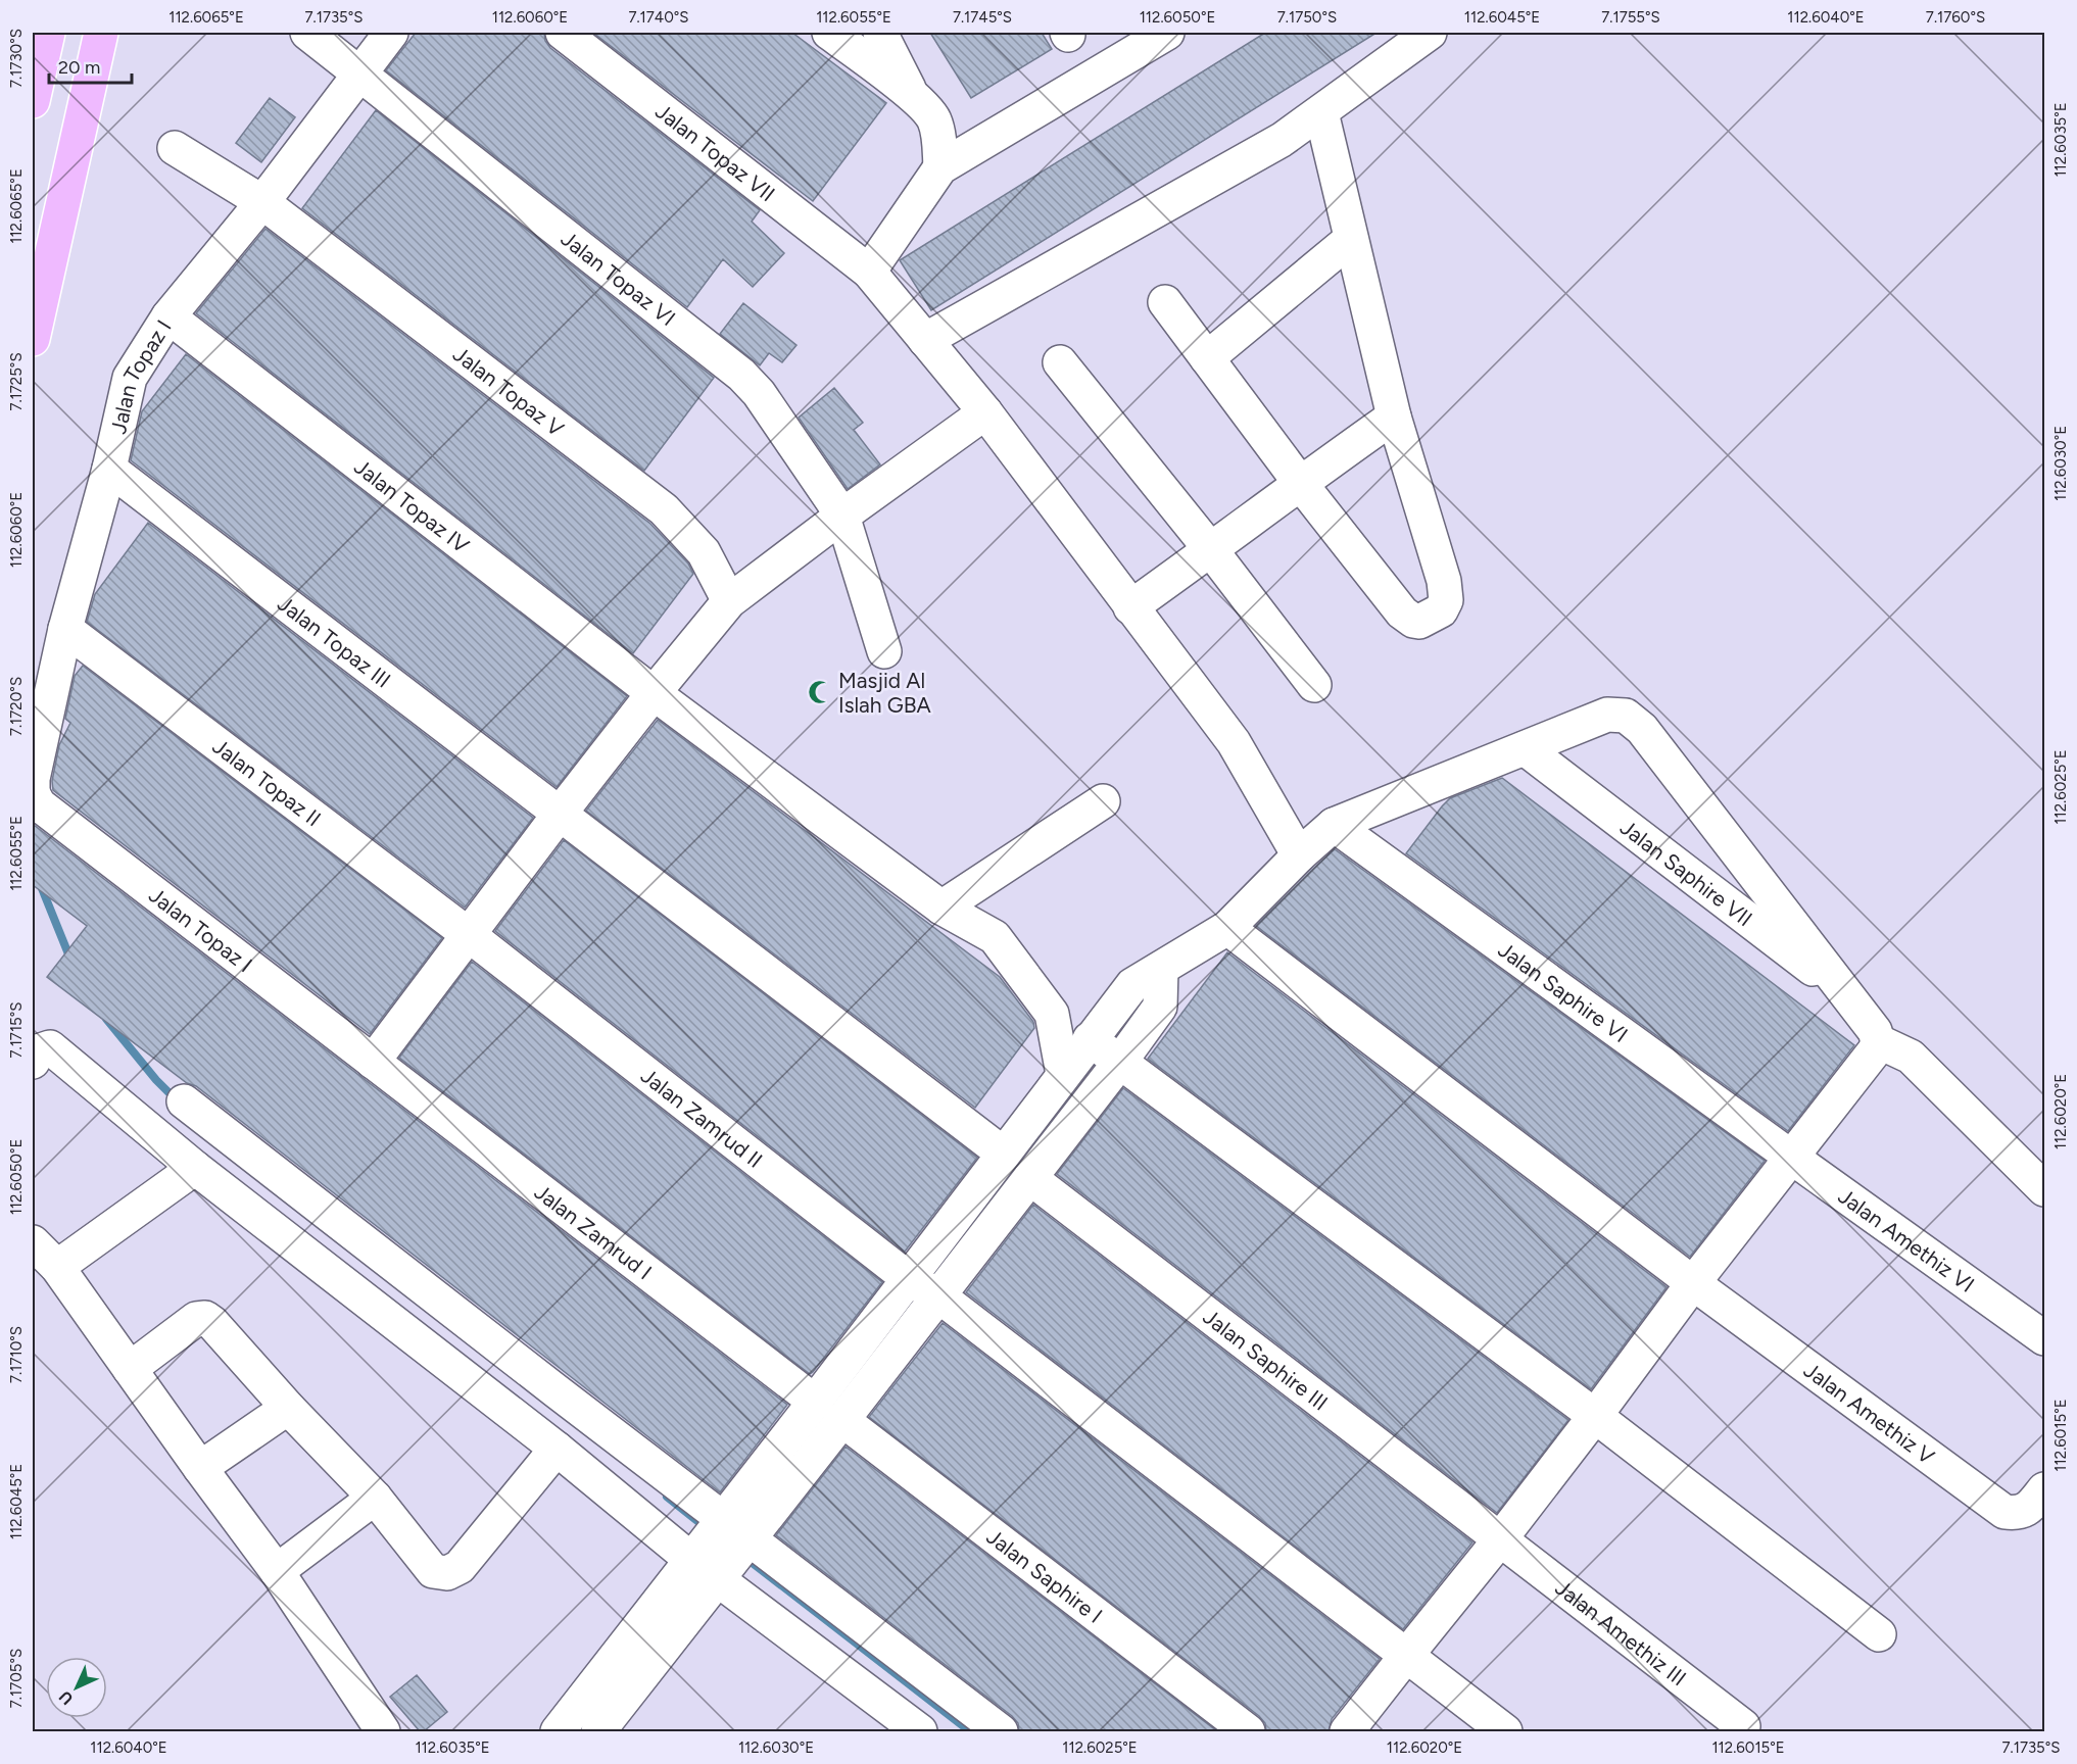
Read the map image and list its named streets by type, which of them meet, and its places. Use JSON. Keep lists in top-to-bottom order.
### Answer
{
  "streets": {
    "street": [
      "Jalan Topaz VII",
      "Jalan Topaz VI",
      "Jalan Topaz I",
      "Jalan Topaz V",
      "Jalan Topaz IV",
      "Jalan Topaz III",
      "Jalan Topaz II",
      "Jalan Saphire VII",
      "Jalan Saphire VI",
      "Jalan Zamrud II",
      "Jalan Zamrud I",
      "Jalan Amethiz VI",
      "Jalan Saphire III",
      "Jalan Amethiz V",
      "Jalan Saphire I",
      "Jalan Amethiz III"
    ]
  },
  "crossings": [
    ["Jalan Topaz VI", "Jalan Topaz I"],
    ["Jalan Topaz I", "Jalan Topaz V"],
    ["Jalan Topaz I", "Jalan Topaz IV"],
    ["Jalan Topaz I", "Jalan Topaz III"],
    ["Jalan Topaz I", "Jalan Topaz II"],
    ["Jalan Topaz I", "Jalan Zamrud I"],
    ["Jalan Topaz II", "Jalan Zamrud II"],
    ["Jalan Saphire VI", "Jalan Amethiz VI"],
    ["Jalan Saphire III", "Jalan Amethiz III"]
  ],
  "places": {
    "mosque": ["Masjid Al Islah GBA"]
  },
  "scale_bar": "20 m",
  "north": "bottom left",
  "coordinates": [
    "112.6065°E",
    "7.1735°S",
    "112.6060°E",
    "7.1740°S",
    "112.6055°E",
    "7.1745°S",
    "112.6050°E",
    "7.1750°S",
    "112.6045°E",
    "7.1755°S",
    "112.6040°E",
    "7.1760°S",
    "7.1730°S",
    "112.6035°E",
    "7.1725°S",
    "112.6030°E",
    "7.1720°S",
    "112.6025°E",
    "7.1715°S",
    "112.6020°E",
    "7.1710°S",
    "112.6015°E",
    "7.1705°S"
  ]
}
